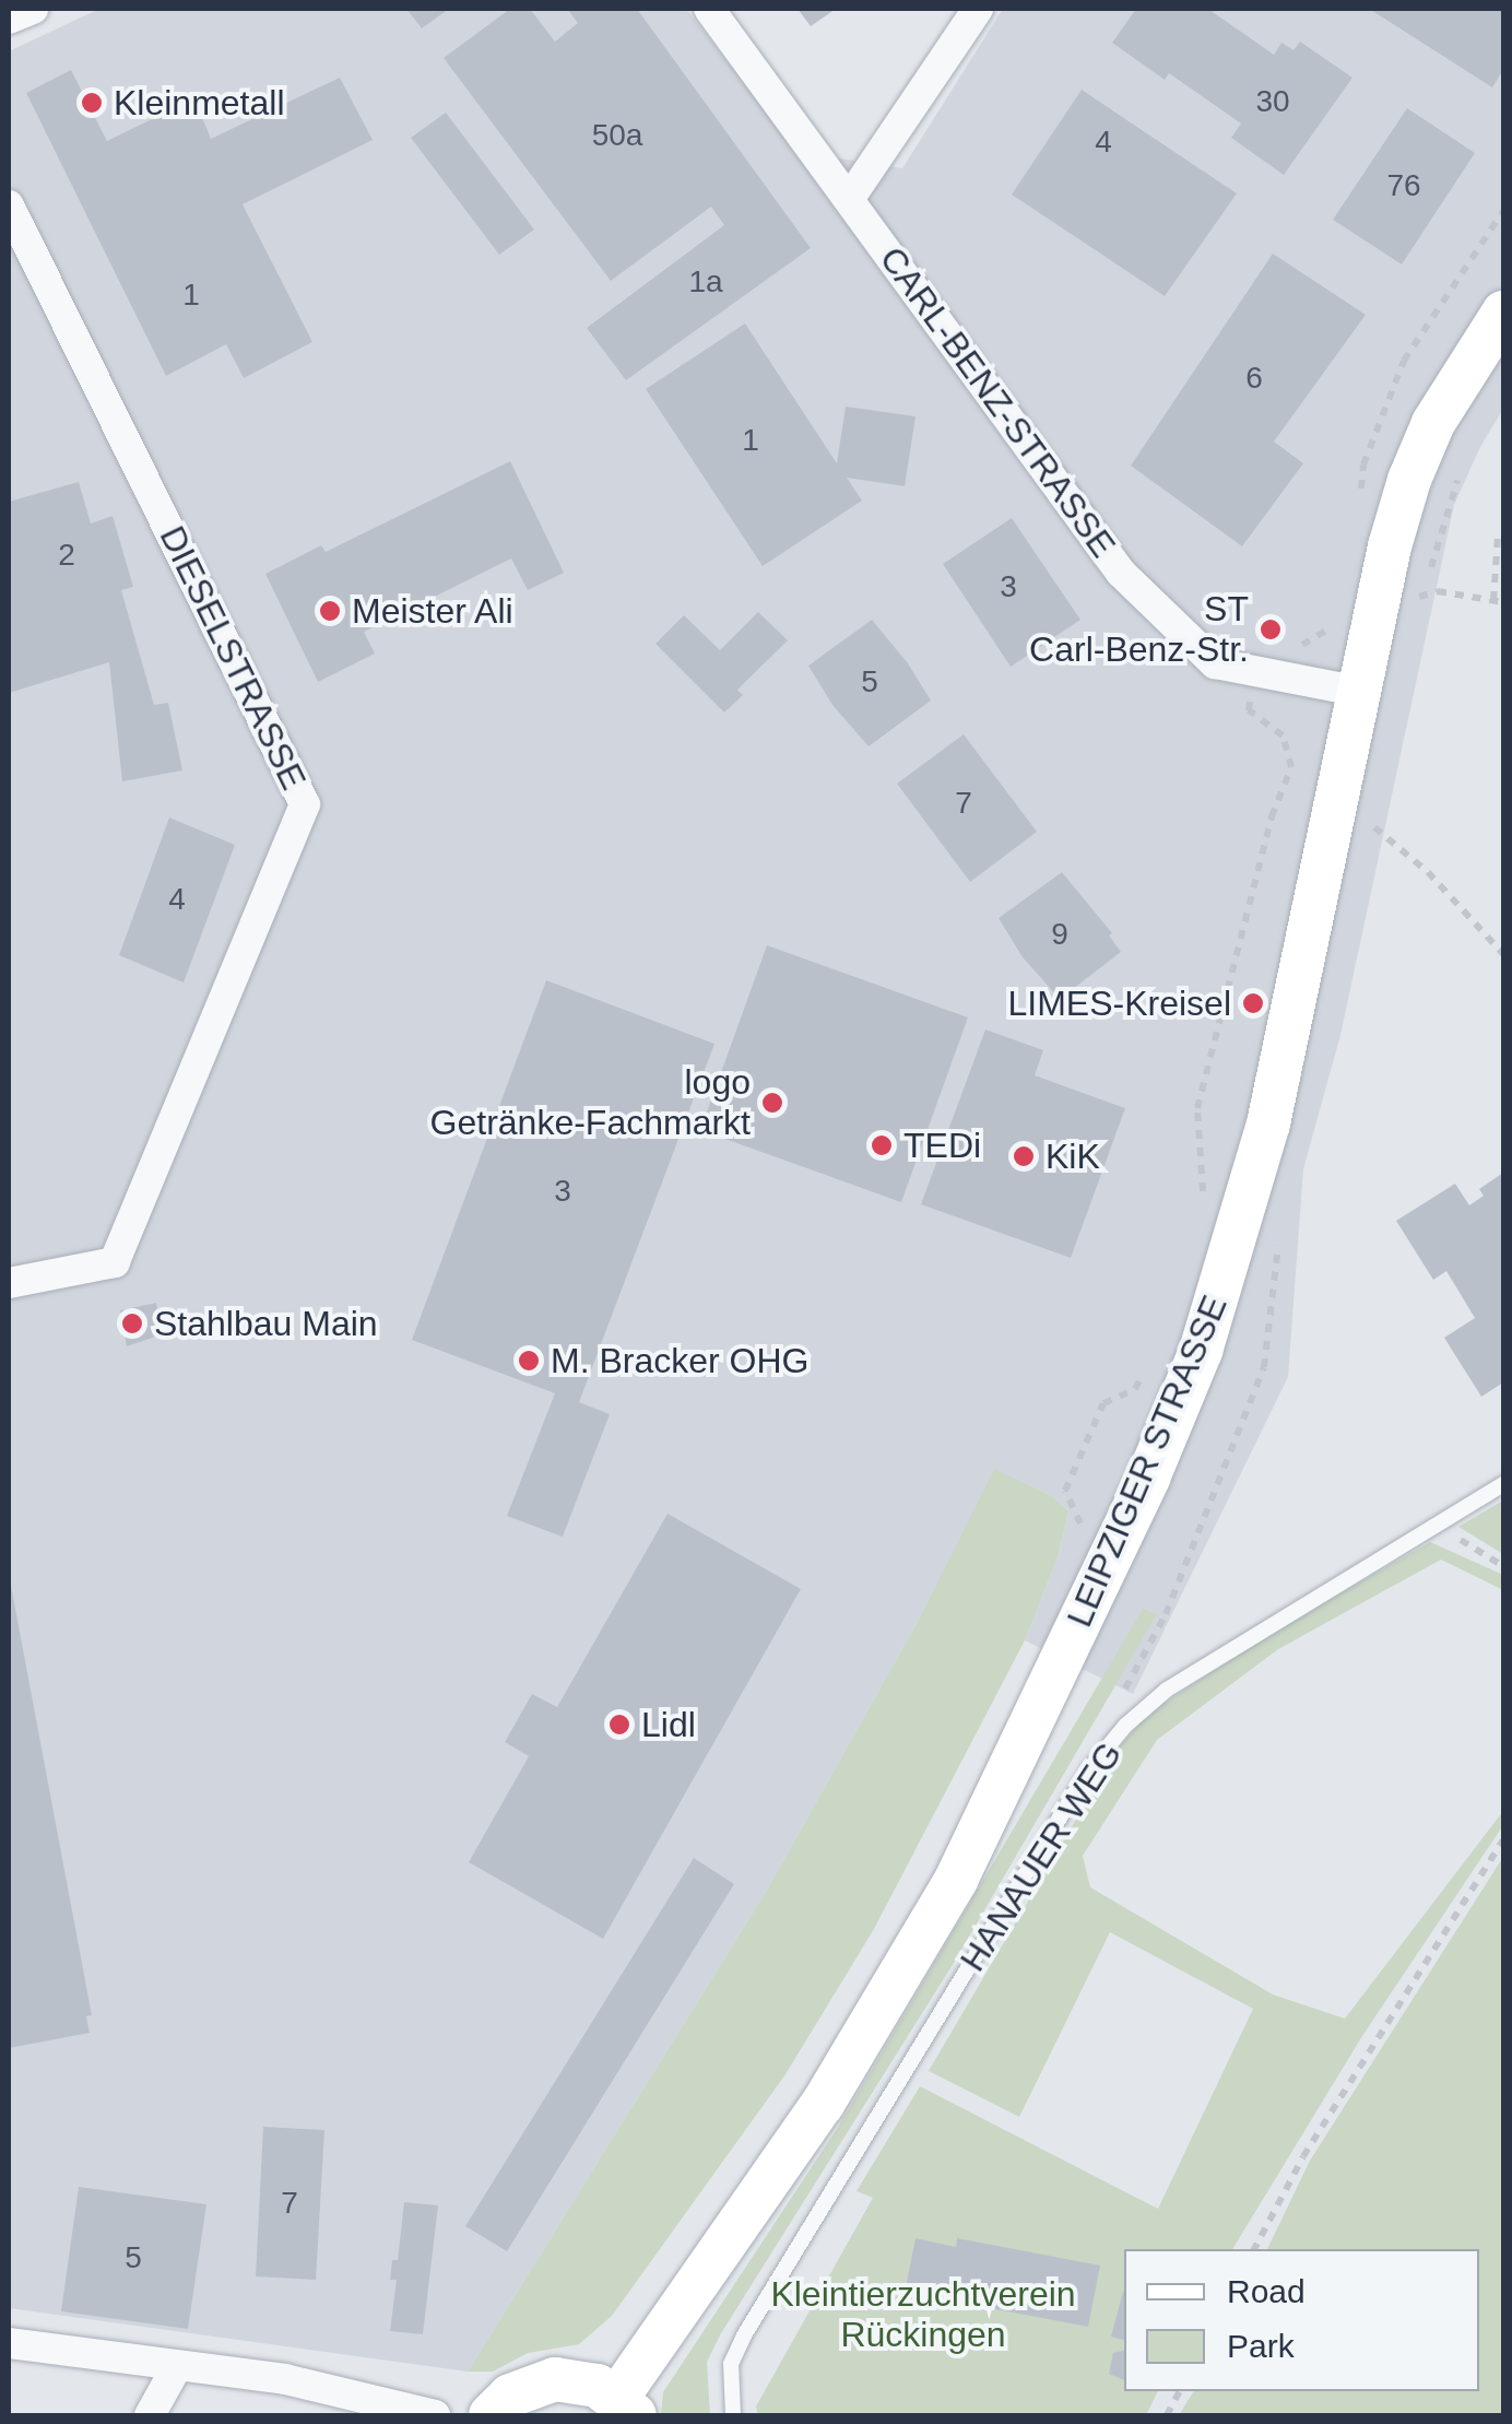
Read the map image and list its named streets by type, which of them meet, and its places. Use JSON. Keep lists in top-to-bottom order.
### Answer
{
  "streets": {
    "main road": ["LEIPZIGER STRASSE"],
    "street": ["CARL-BENZ-STRASSE", "DIESELSTRASSE"],
    "lane": ["HANAUER WEG"]
  },
  "crossings": [
    ["CARL-BENZ-STRASSE", "LEIPZIGER STRASSE"]
  ],
  "parks": ["Kleintierzuchtverein Rückingen"],
  "places": [
    "Kleinmetall",
    "Meister Ali",
    "ST Carl-Benz-Str.",
    "LIMES-Kreisel",
    "logo Getränke-Fachmarkt",
    "TEDi",
    "KiK",
    "Stahlbau Main",
    "M. Bracker OHG",
    "Lidl"
  ],
  "house_numbers": [
    "30",
    "50a",
    "4",
    "76",
    "1a",
    "1",
    "6",
    "1",
    "2",
    "3",
    "5",
    "7",
    "4",
    "9",
    "3",
    "7",
    "5"
  ],
  "legend": ["Road", "Park"]
}
